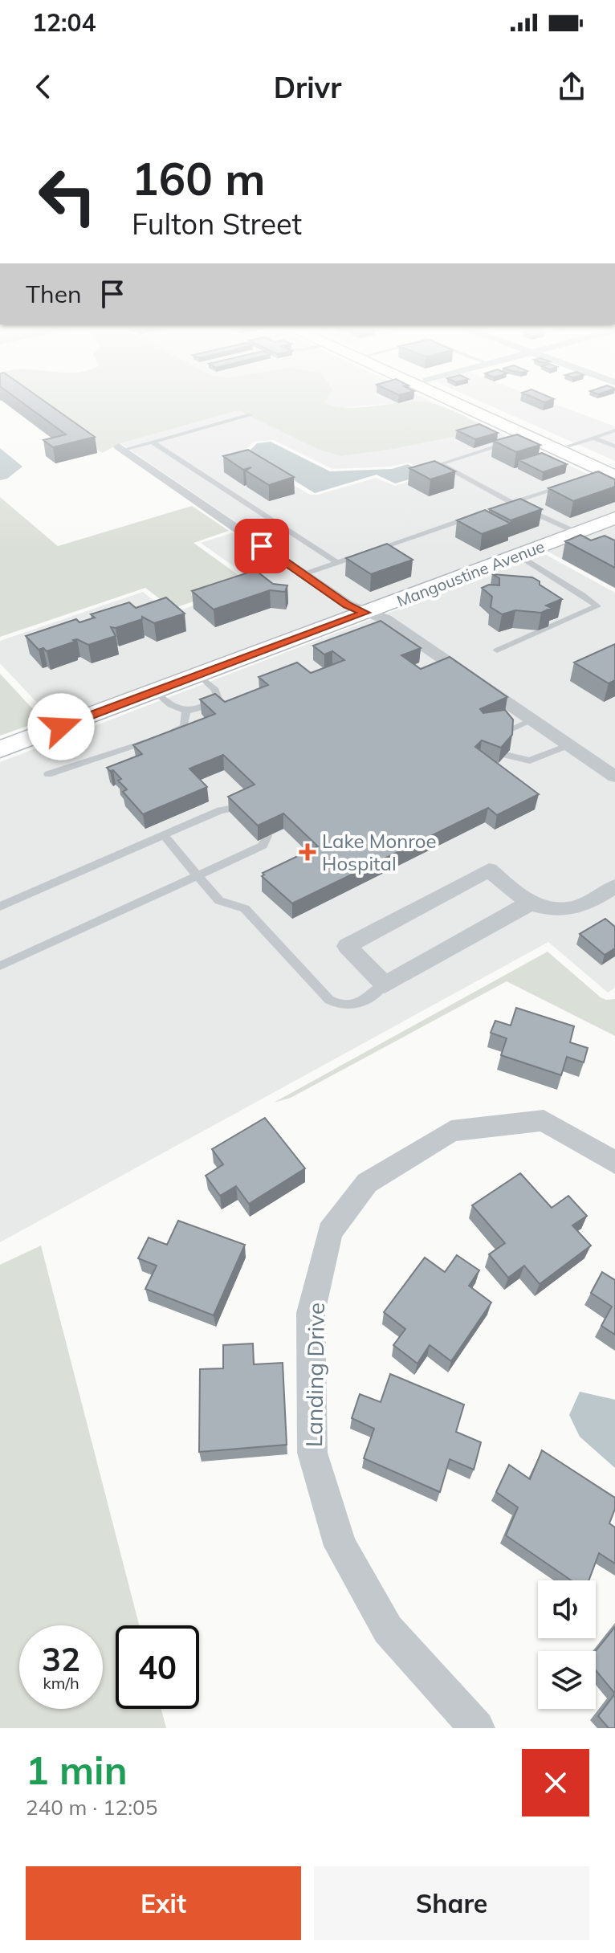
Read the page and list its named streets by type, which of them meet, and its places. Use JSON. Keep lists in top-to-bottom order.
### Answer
{
  "streets": {
    "street": ["Mangoustine Avenue", "Landing Drive"]
  },
  "places": {
    "health": ["Lake Monroe Hospital"]
  },
  "page": {
    "status": "12:04",
    "header": "Drivr",
    "turn": ["160 m", "Fulton Street"],
    "then": "Then",
    "speed": "32 km/h",
    "limit": "40",
    "heading": ["1 min", "240 m · 12:05"],
    "buttons": ["Exit", "Share"]
  }
}
